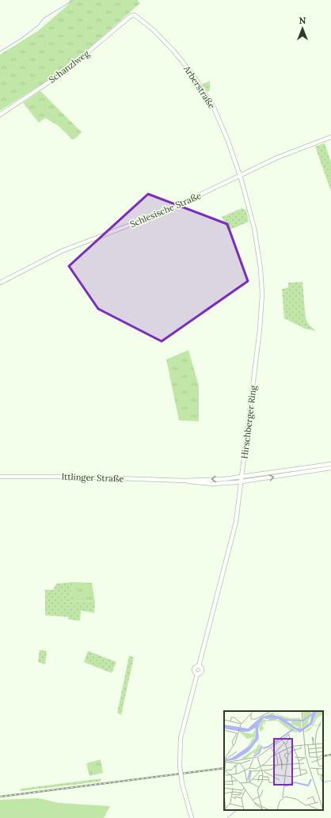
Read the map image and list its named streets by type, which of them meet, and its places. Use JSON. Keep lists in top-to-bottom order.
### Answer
{
  "streets": {
    "street": [
      "Schanzlweg",
      "Arberstraße",
      "Schlesische Straße",
      "Hirschberger Ring",
      "Ittlinger Straße"
    ]
  },
  "crossings": [
    ["Schanzlweg", "Arberstraße"],
    ["Arberstraße", "Schlesische Straße"],
    ["Arberstraße", "Hirschberger Ring"],
    ["Schlesische Straße", "Hirschberger Ring"],
    ["Hirschberger Ring", "Ittlinger Straße"]
  ],
  "north": "top"
}
